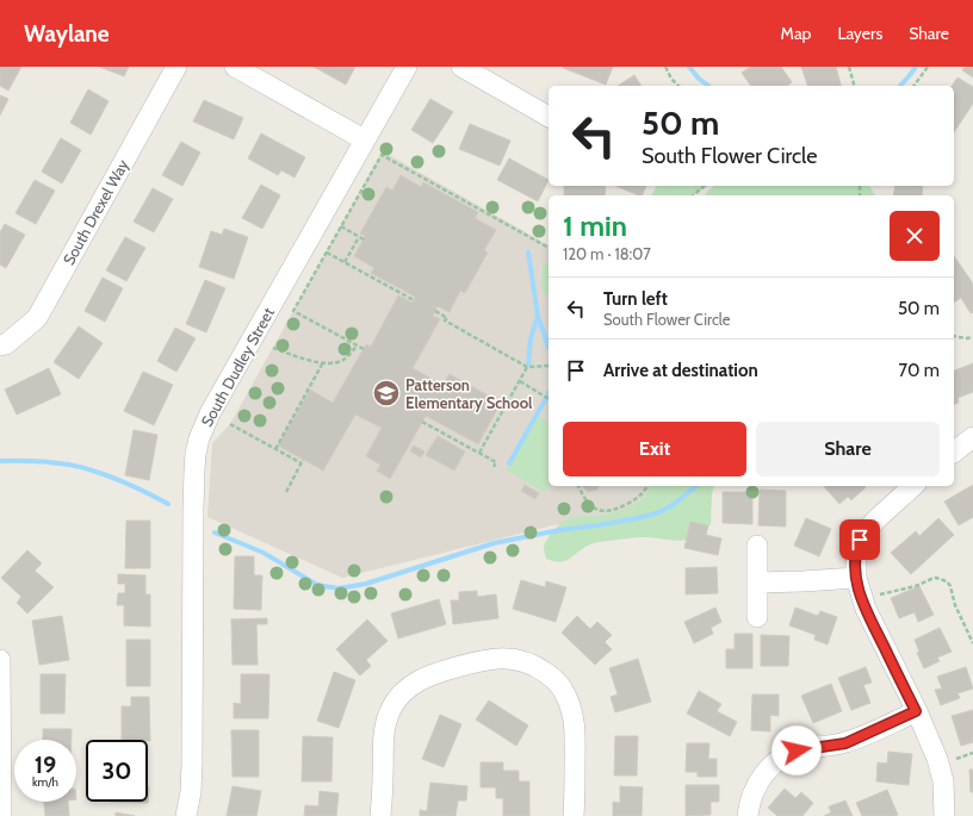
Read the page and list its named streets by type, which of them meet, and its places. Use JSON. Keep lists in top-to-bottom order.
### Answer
{
  "streets": {
    "street": ["South Drexel Way", "South Dudley Street"]
  },
  "places": {
    "school or university": ["Patterson Elementary School"]
  },
  "page": {
    "header": "Waylane",
    "nav": ["Map", "Layers", "Share"],
    "turn": ["50 m", "South Flower Circle"],
    "heading": ["1 min", "120 m · 18:07"],
    "list": [
      {
        "name": "Turn left",
        "note": "South Flower Circle",
        "value": "50 m"
      },
      {
        "name": "Arrive at destination",
        "value": "70 m"
      }
    ],
    "buttons": ["Exit", "Share"],
    "speed": "19 km/h",
    "limit": "30"
  }
}
